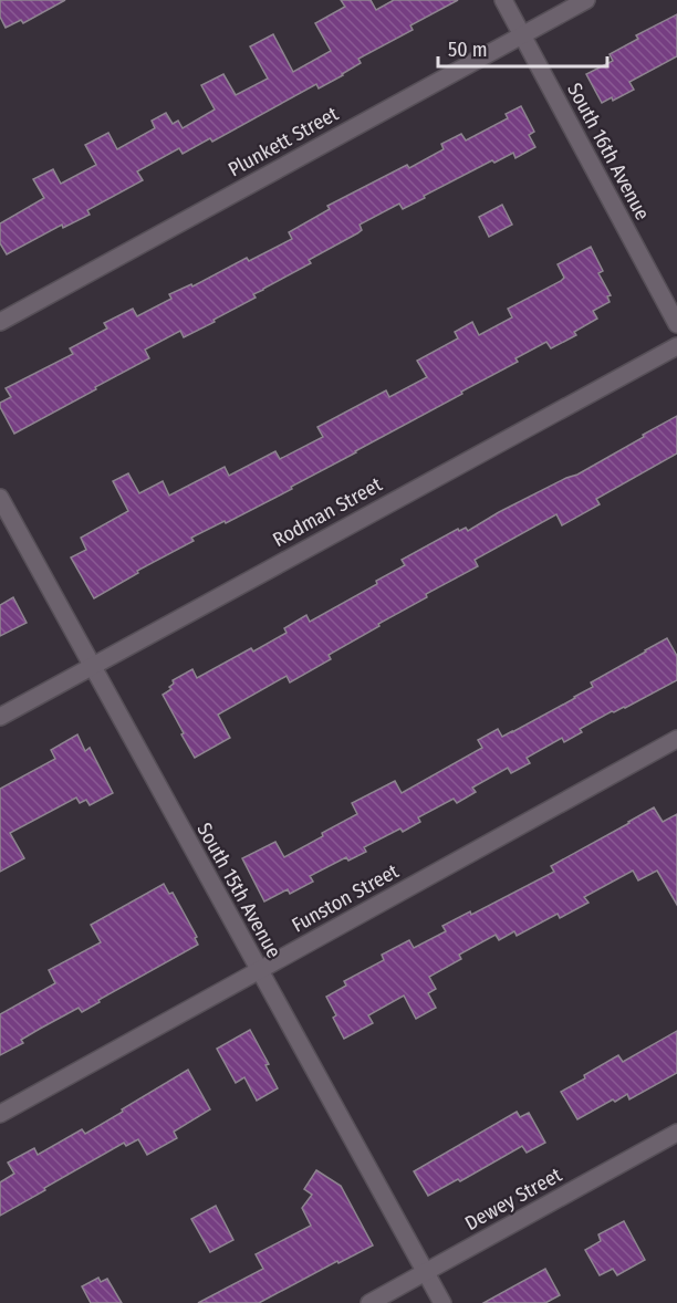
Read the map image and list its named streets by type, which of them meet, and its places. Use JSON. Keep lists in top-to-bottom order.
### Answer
{
  "streets": {
    "street": [
      "Plunkett Street",
      "South 16th Avenue",
      "Rodman Street",
      "South 15th Avenue",
      "Funston Street",
      "Dewey Street"
    ]
  },
  "crossings": [
    ["Plunkett Street", "South 16th Avenue"],
    ["Rodman Street", "South 15th Avenue"],
    ["South 15th Avenue", "Funston Street"],
    ["South 15th Avenue", "Dewey Street"]
  ],
  "scale_bar": "50 m"
}
